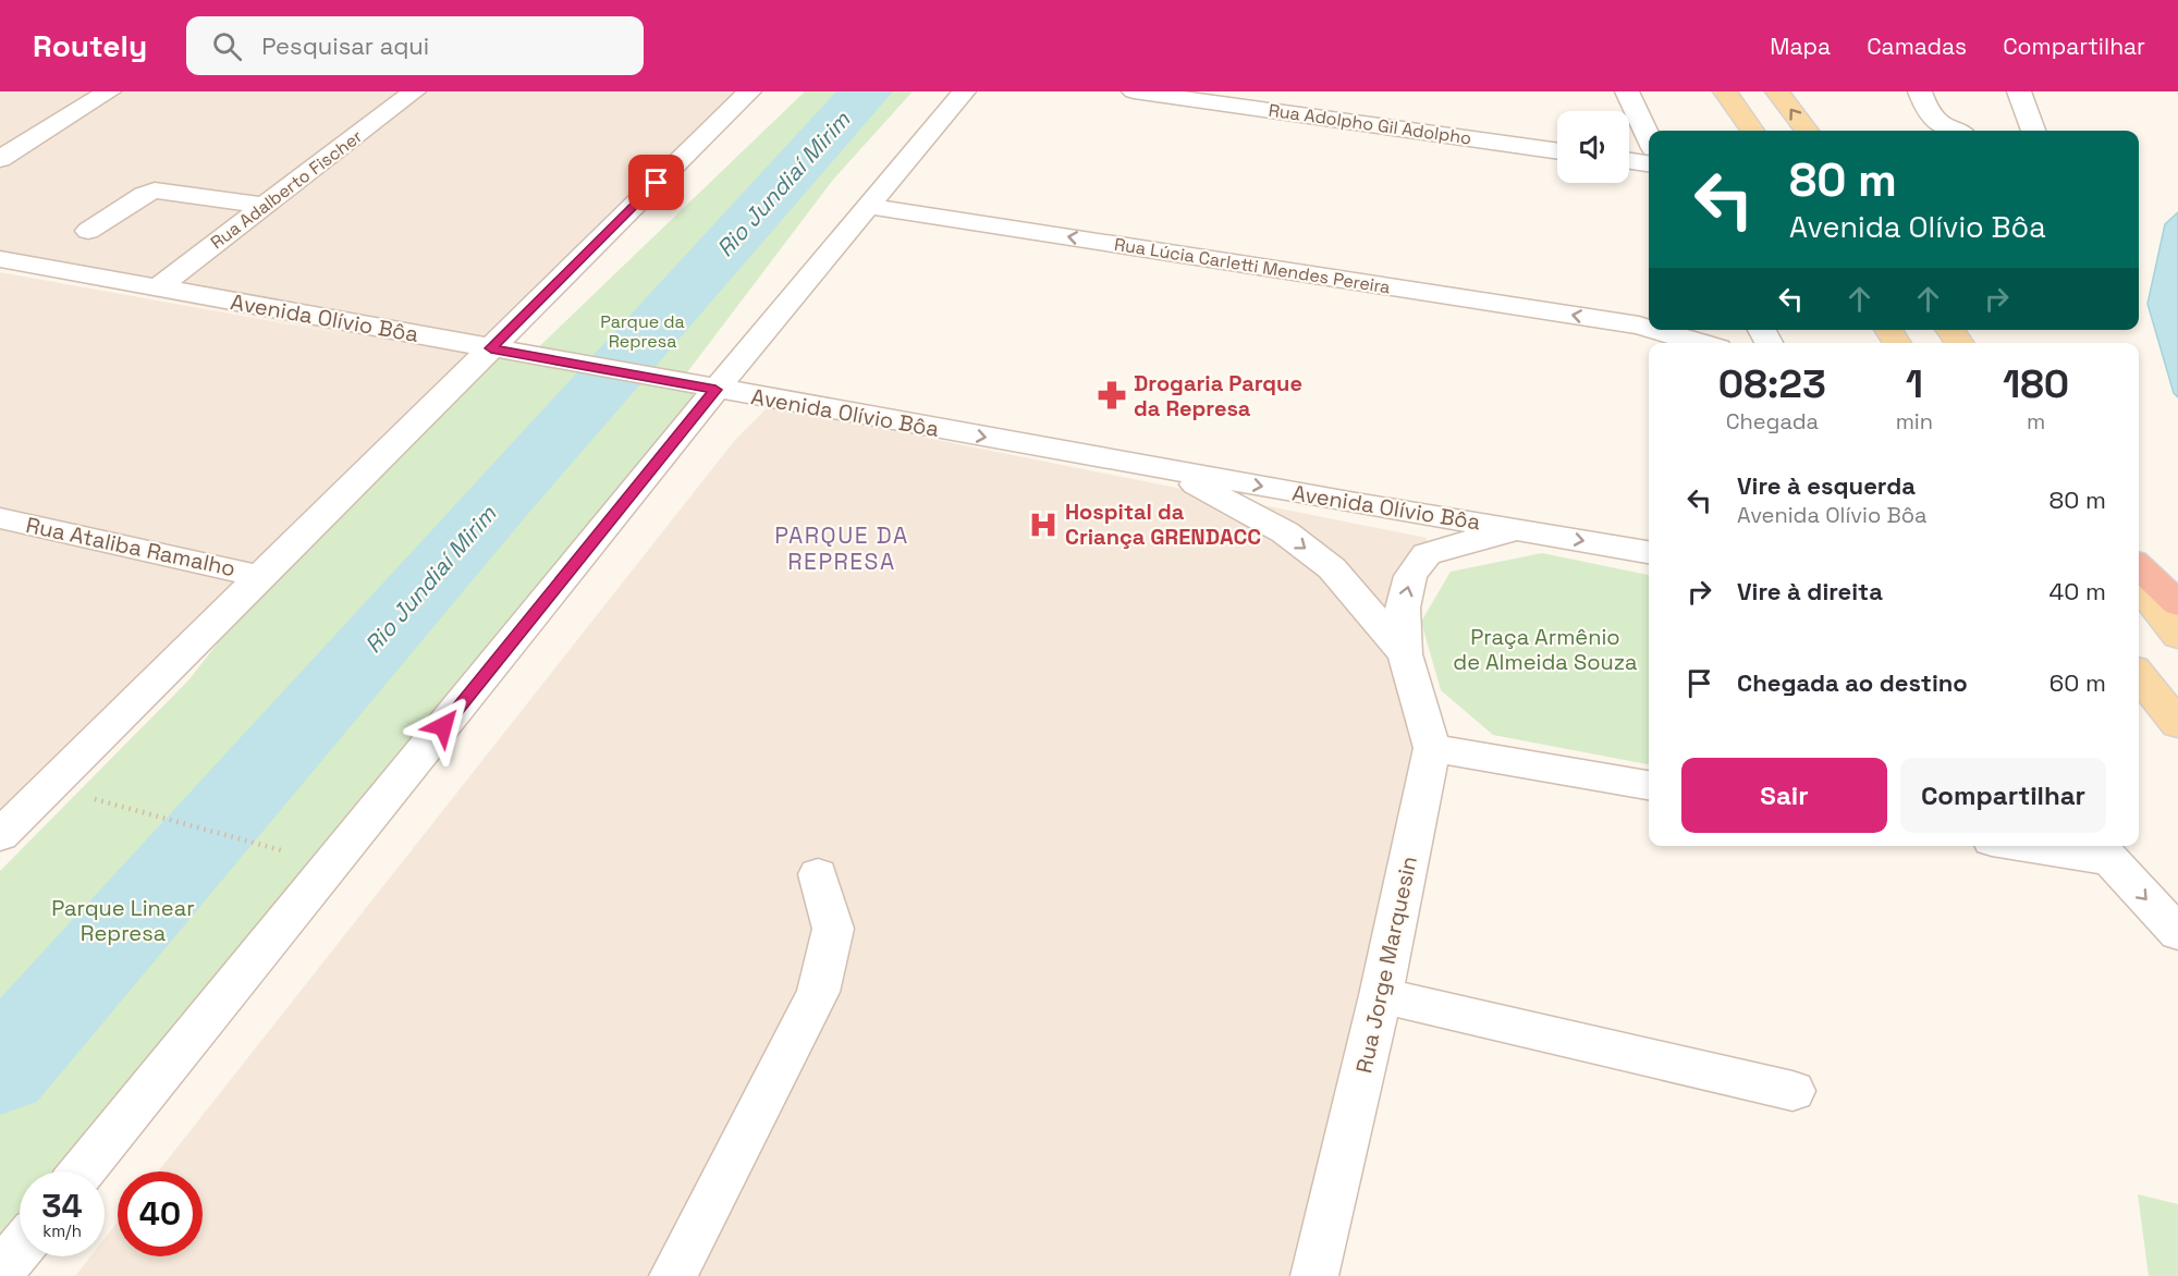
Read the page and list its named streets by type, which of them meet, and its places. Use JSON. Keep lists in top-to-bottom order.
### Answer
{
  "streets": {
    "street": [
      "Rua Adolpho Gil Adolpho",
      "Rua Adalberto Fischer",
      "Rua Lúcia Carletti Mendes Pereira",
      "Avenida Olívio Bôa",
      "Rua Ataliba Ramalho",
      "Rua Jorge Marquesin"
    ]
  },
  "crossings": [
    ["Rua Adalberto Fischer", "Avenida Olívio Bôa"],
    ["Avenida Olívio Bôa", "Rua Jorge Marquesin"]
  ],
  "one_way": ["Rua Lúcia Carletti Mendes Pereira", "Avenida Olívio Bôa"],
  "districts": ["PARQUE DA REPRESA"],
  "water": ["Rio Jundiaí Mirim"],
  "parks": ["Parque da Represa", "Praça Armênio de Almeida Souza", "Parque Linear Represa"],
  "places": {
    "pharmacy": ["Drogaria Parque da Represa"],
    "hospital": ["Hospital da Criança GRENDACC"]
  },
  "page": {
    "header": "Routely",
    "search": "Pesquisar aqui",
    "nav": ["Mapa", "Camadas", "Compartilhar"],
    "turn": ["80 m", "Avenida Olívio Bôa"],
    "eta": [
      "08:23",
      "Chegada",
      "1",
      "min",
      "180",
      "m"
    ],
    "list": [
      {
        "name": "Vire à esquerda",
        "note": "Avenida Olívio Bôa",
        "value": "80 m"
      },
      {
        "name": "Vire à direita",
        "value": "40 m"
      },
      {
        "name": "Chegada ao destino",
        "value": "60 m"
      }
    ],
    "buttons": ["Sair", "Compartilhar"],
    "speed": "34 km/h",
    "limit": "40"
  }
}
